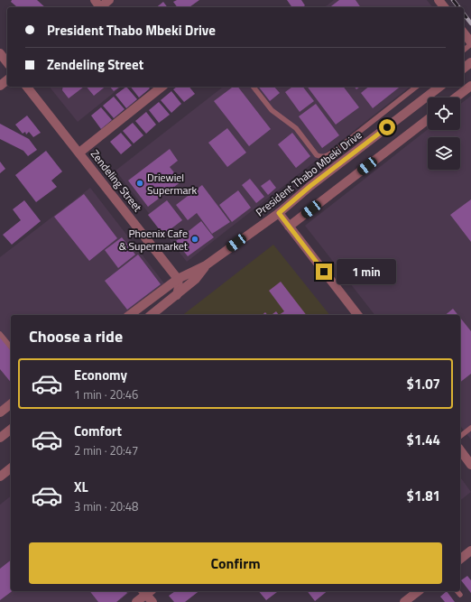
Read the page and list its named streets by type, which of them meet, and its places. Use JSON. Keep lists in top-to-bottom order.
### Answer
{
  "streets": {
    "street": ["President Thabo Mbeki Drive", "Zendeling Street"]
  },
  "crossings": [
    ["President Thabo Mbeki Drive", "Zendeling Street"]
  ],
  "places": ["Driewiel Supermark", "Phoenix Cafe & Supermarket"],
  "page": {
    "banner": ["President Thabo Mbeki Drive", "Zendeling Street"],
    "bubble": "1 min",
    "heading": "Choose a ride",
    "list": [
      {
        "name": "Economy",
        "note": "1 min · 20:46",
        "value": "$1.07"
      },
      {
        "name": "Comfort",
        "note": "2 min · 20:47",
        "value": "$1.44"
      },
      {
        "name": "XL",
        "note": "3 min · 20:48",
        "value": "$1.81"
      }
    ],
    "buttons": "Confirm"
  }
}
